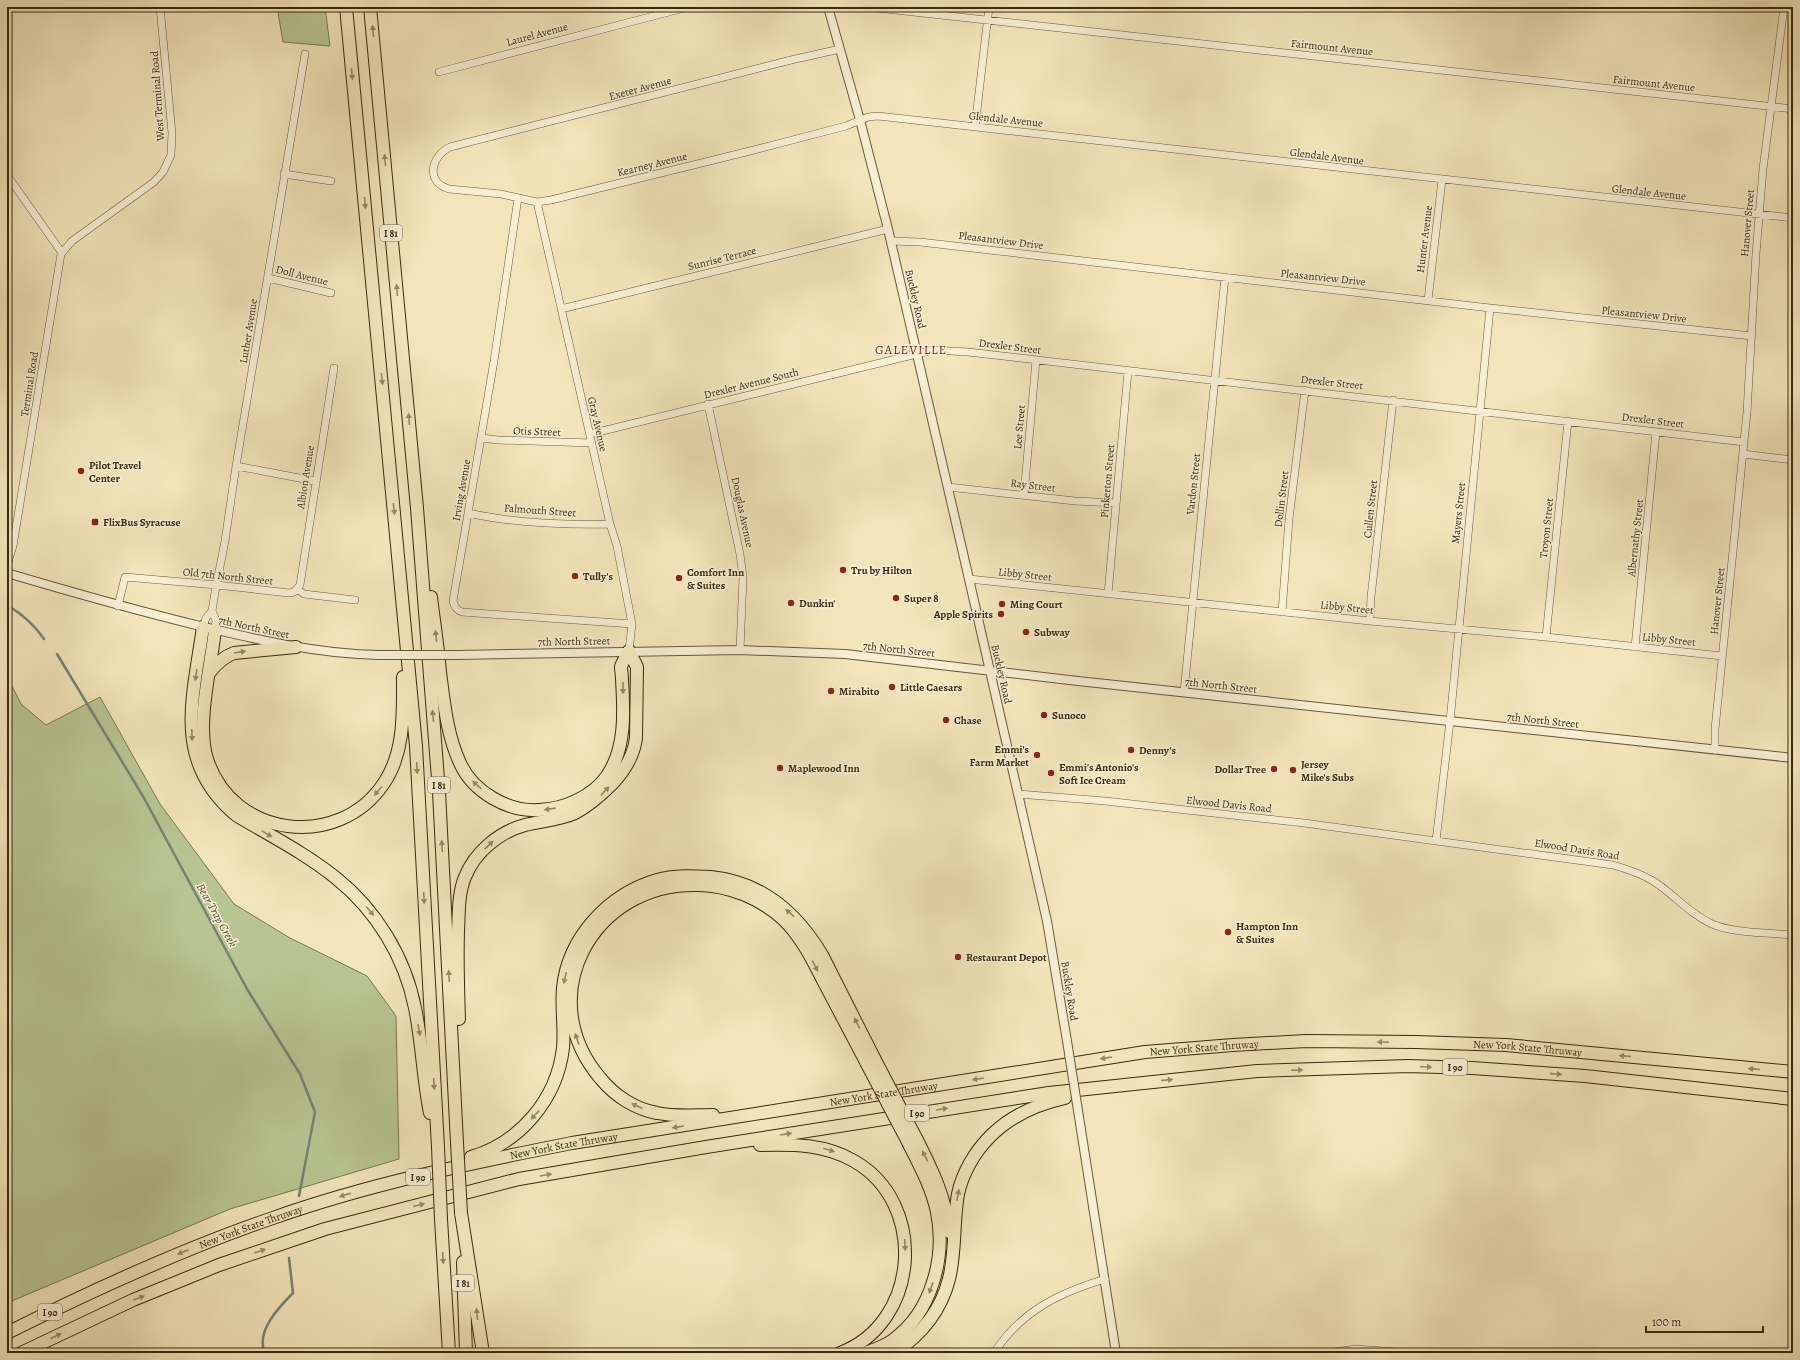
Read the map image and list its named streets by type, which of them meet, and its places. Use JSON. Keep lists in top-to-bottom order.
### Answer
{
  "streets": {
    "highway": ["I 81", "New York State Thruway", "I 90"],
    "street": [
      "Laurel Avenue",
      "Fairmount Avenue",
      "Exeter Avenue",
      "West Terminal Road",
      "Glendale Avenue",
      "Kearney Avenue",
      "Hanover Street",
      "Hunter Avenue",
      "Pleasantview Drive",
      "Sunrise Terrace",
      "Doll Avenue",
      "Buckley Road",
      "Luther Avenue",
      "Drexler Street",
      "Drexler Avenue South",
      "Terminal Road",
      "Gray Avenue",
      "Lee Street",
      "Otis Street",
      "Albion Avenue",
      "Pinkerton Street",
      "Vardon Street",
      "Ray Street",
      "Irving Avenue",
      "Dollin Street",
      "Cullen Street",
      "Falmouth Street",
      "Douglas Avenue",
      "Mayers Street",
      "Troyon Street",
      "Albernathy Street",
      "Libby Street",
      "Old 7th North Street",
      "7th North Street",
      "Elwood Davis Road"
    ]
  },
  "crossings": [
    ["Fairmount Avenue", "Hanover Street"],
    ["Exeter Avenue", "Kearney Avenue"],
    ["Exeter Avenue", "Buckley Road"],
    ["West Terminal Road", "Terminal Road"],
    ["Glendale Avenue", "Kearney Avenue"],
    ["Glendale Avenue", "Hanover Street"],
    ["Glendale Avenue", "Hunter Avenue"],
    ["Glendale Avenue", "Buckley Road"],
    ["Kearney Avenue", "Buckley Road"],
    ["Kearney Avenue", "Gray Avenue"],
    ["Kearney Avenue", "Irving Avenue"],
    ["Hanover Street", "Pleasantview Drive"],
    ["Hanover Street", "Drexler Street"],
    ["Hanover Street", "Libby Street"],
    ["Hanover Street", "7th North Street"],
    ["Hunter Avenue", "Pleasantview Drive"],
    ["Pleasantview Drive", "Buckley Road"],
    ["Pleasantview Drive", "Vardon Street"],
    ["Pleasantview Drive", "Mayers Street"],
    ["Sunrise Terrace", "Buckley Road"],
    ["Sunrise Terrace", "Gray Avenue"],
    ["Doll Avenue", "Luther Avenue"],
    ["Buckley Road", "Drexler Street"],
    ["Buckley Road", "Drexler Avenue South"],
    ["Buckley Road", "Ray Street"],
    ["Buckley Road", "Libby Street"],
    ["Buckley Road", "7th North Street"],
    ["Buckley Road", "Elwood Davis Road"],
    ["Luther Avenue", "Old 7th North Street"],
    ["Luther Avenue", "7th North Street"],
    ["Drexler Street", "Drexler Avenue South"],
    ["Drexler Street", "Lee Street"],
    ["Drexler Street", "Pinkerton Street"],
    ["Drexler Street", "Vardon Street"],
    ["Drexler Street", "Dollin Street"],
    ["Drexler Street", "Cullen Street"],
    ["Drexler Street", "Mayers Street"],
    ["Drexler Street", "Troyon Street"],
    ["Drexler Street", "Albernathy Street"],
    ["Drexler Avenue South", "Gray Avenue"],
    ["Drexler Avenue South", "Douglas Avenue"],
    ["Gray Avenue", "Otis Street"],
    ["Gray Avenue", "Irving Avenue"],
    ["Gray Avenue", "Falmouth Street"],
    ["Gray Avenue", "7th North Street"],
    ["Lee Street", "Ray Street"],
    ["Otis Street", "Irving Avenue"],
    ["Albion Avenue", "Old 7th North Street"],
    ["Pinkerton Street", "Ray Street"],
    ["Pinkerton Street", "Libby Street"],
    ["Vardon Street", "Libby Street"],
    ["Vardon Street", "7th North Street"],
    ["Irving Avenue", "Falmouth Street"],
    ["Dollin Street", "Libby Street"],
    ["Cullen Street", "Libby Street"],
    ["Douglas Avenue", "7th North Street"],
    ["Mayers Street", "Libby Street"],
    ["Mayers Street", "7th North Street"],
    ["Troyon Street", "Libby Street"],
    ["Albernathy Street", "Libby Street"],
    ["Old 7th North Street", "7th North Street"]
  ],
  "districts": ["GALEVILLE"],
  "water": ["Bear Trap Creek"],
  "places": {
    "other": [
      "Pilot Travel Center",
      "Tru by Hilton",
      "Tully's",
      "Comfort Inn & Suites",
      "Super 8",
      "Dunkin'",
      "Ming Court",
      "Apple Spirits",
      "Subway",
      "Little Caesars",
      "Mirabito",
      "Sunoco",
      "Chase",
      "Denny's",
      "Emmi's Farm Market",
      "Maplewood Inn",
      "Dollar Tree",
      "Jersey Mike's Subs",
      "Emmi's Antonio's Soft Ice Cream",
      "Hampton Inn & Suites",
      "Restaurant Depot"
    ],
    "transit": ["FlixBus Syracuse"]
  },
  "scale_bar": "100 m"
}
